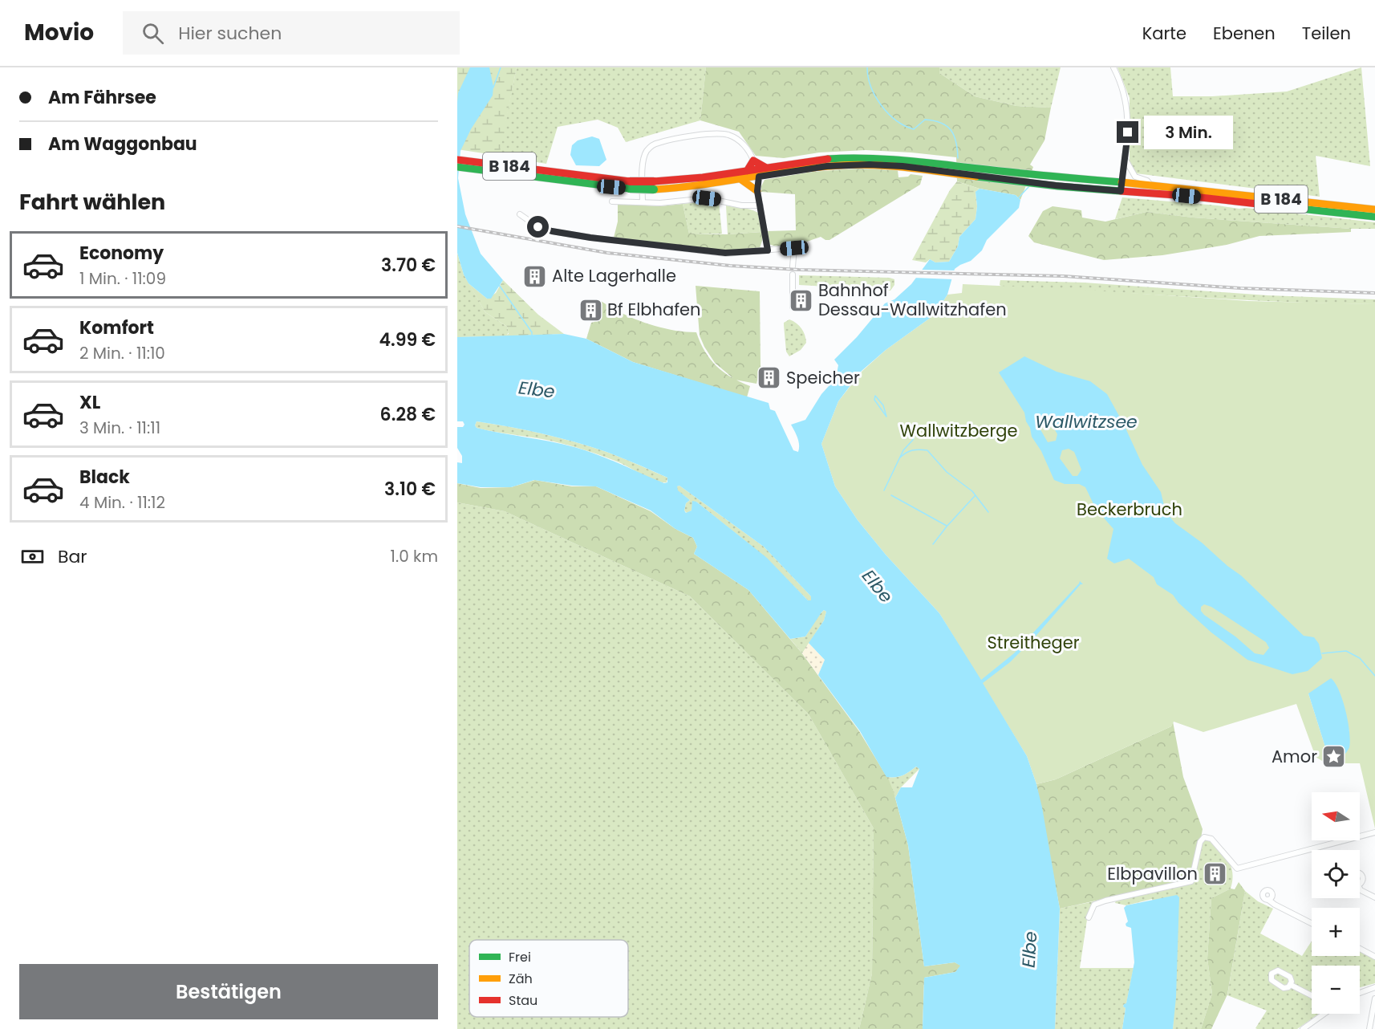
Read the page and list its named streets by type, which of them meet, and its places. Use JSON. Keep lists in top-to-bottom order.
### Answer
{
  "streets": {
    "main road": ["B 184"]
  },
  "water": ["Elbe", "Wallwitzsee"],
  "parks": ["Wallwitzberge", "Beckerbruch", "Streitheger"],
  "places": {
    "building": [
      "Alte Lagerhalle",
      "Bahnhof Dessau-Wallwitzhafen",
      "Bf Elbhafen",
      "Speicher",
      "Elbpavillon"
    ],
    "place": ["Amor"]
  },
  "legend": ["Frei", "Zäh", "Stau"],
  "north": "left",
  "page": {
    "header": "Movio",
    "search": "Hier suchen",
    "nav": ["Karte", "Ebenen", "Teilen"],
    "banner": ["Am Fährsee", "Am Waggonbau"],
    "bubble": "3 Min.",
    "heading": "Fahrt wählen",
    "list": [
      {
        "name": "Economy",
        "note": "1 Min. · 11:09",
        "value": "3.70 €"
      },
      {
        "name": "Komfort",
        "note": "2 Min. · 11:10",
        "value": "4.99 €"
      },
      {
        "name": "XL",
        "note": "3 Min. · 11:11",
        "value": "6.28 €"
      },
      {
        "name": "Black",
        "note": "4 Min. · 11:12",
        "value": "3.10 €"
      }
    ],
    "pay": ["Bar", "1.0 km"],
    "map_buttons": ["+", "−"],
    "buttons": "Bestätigen"
  }
}
